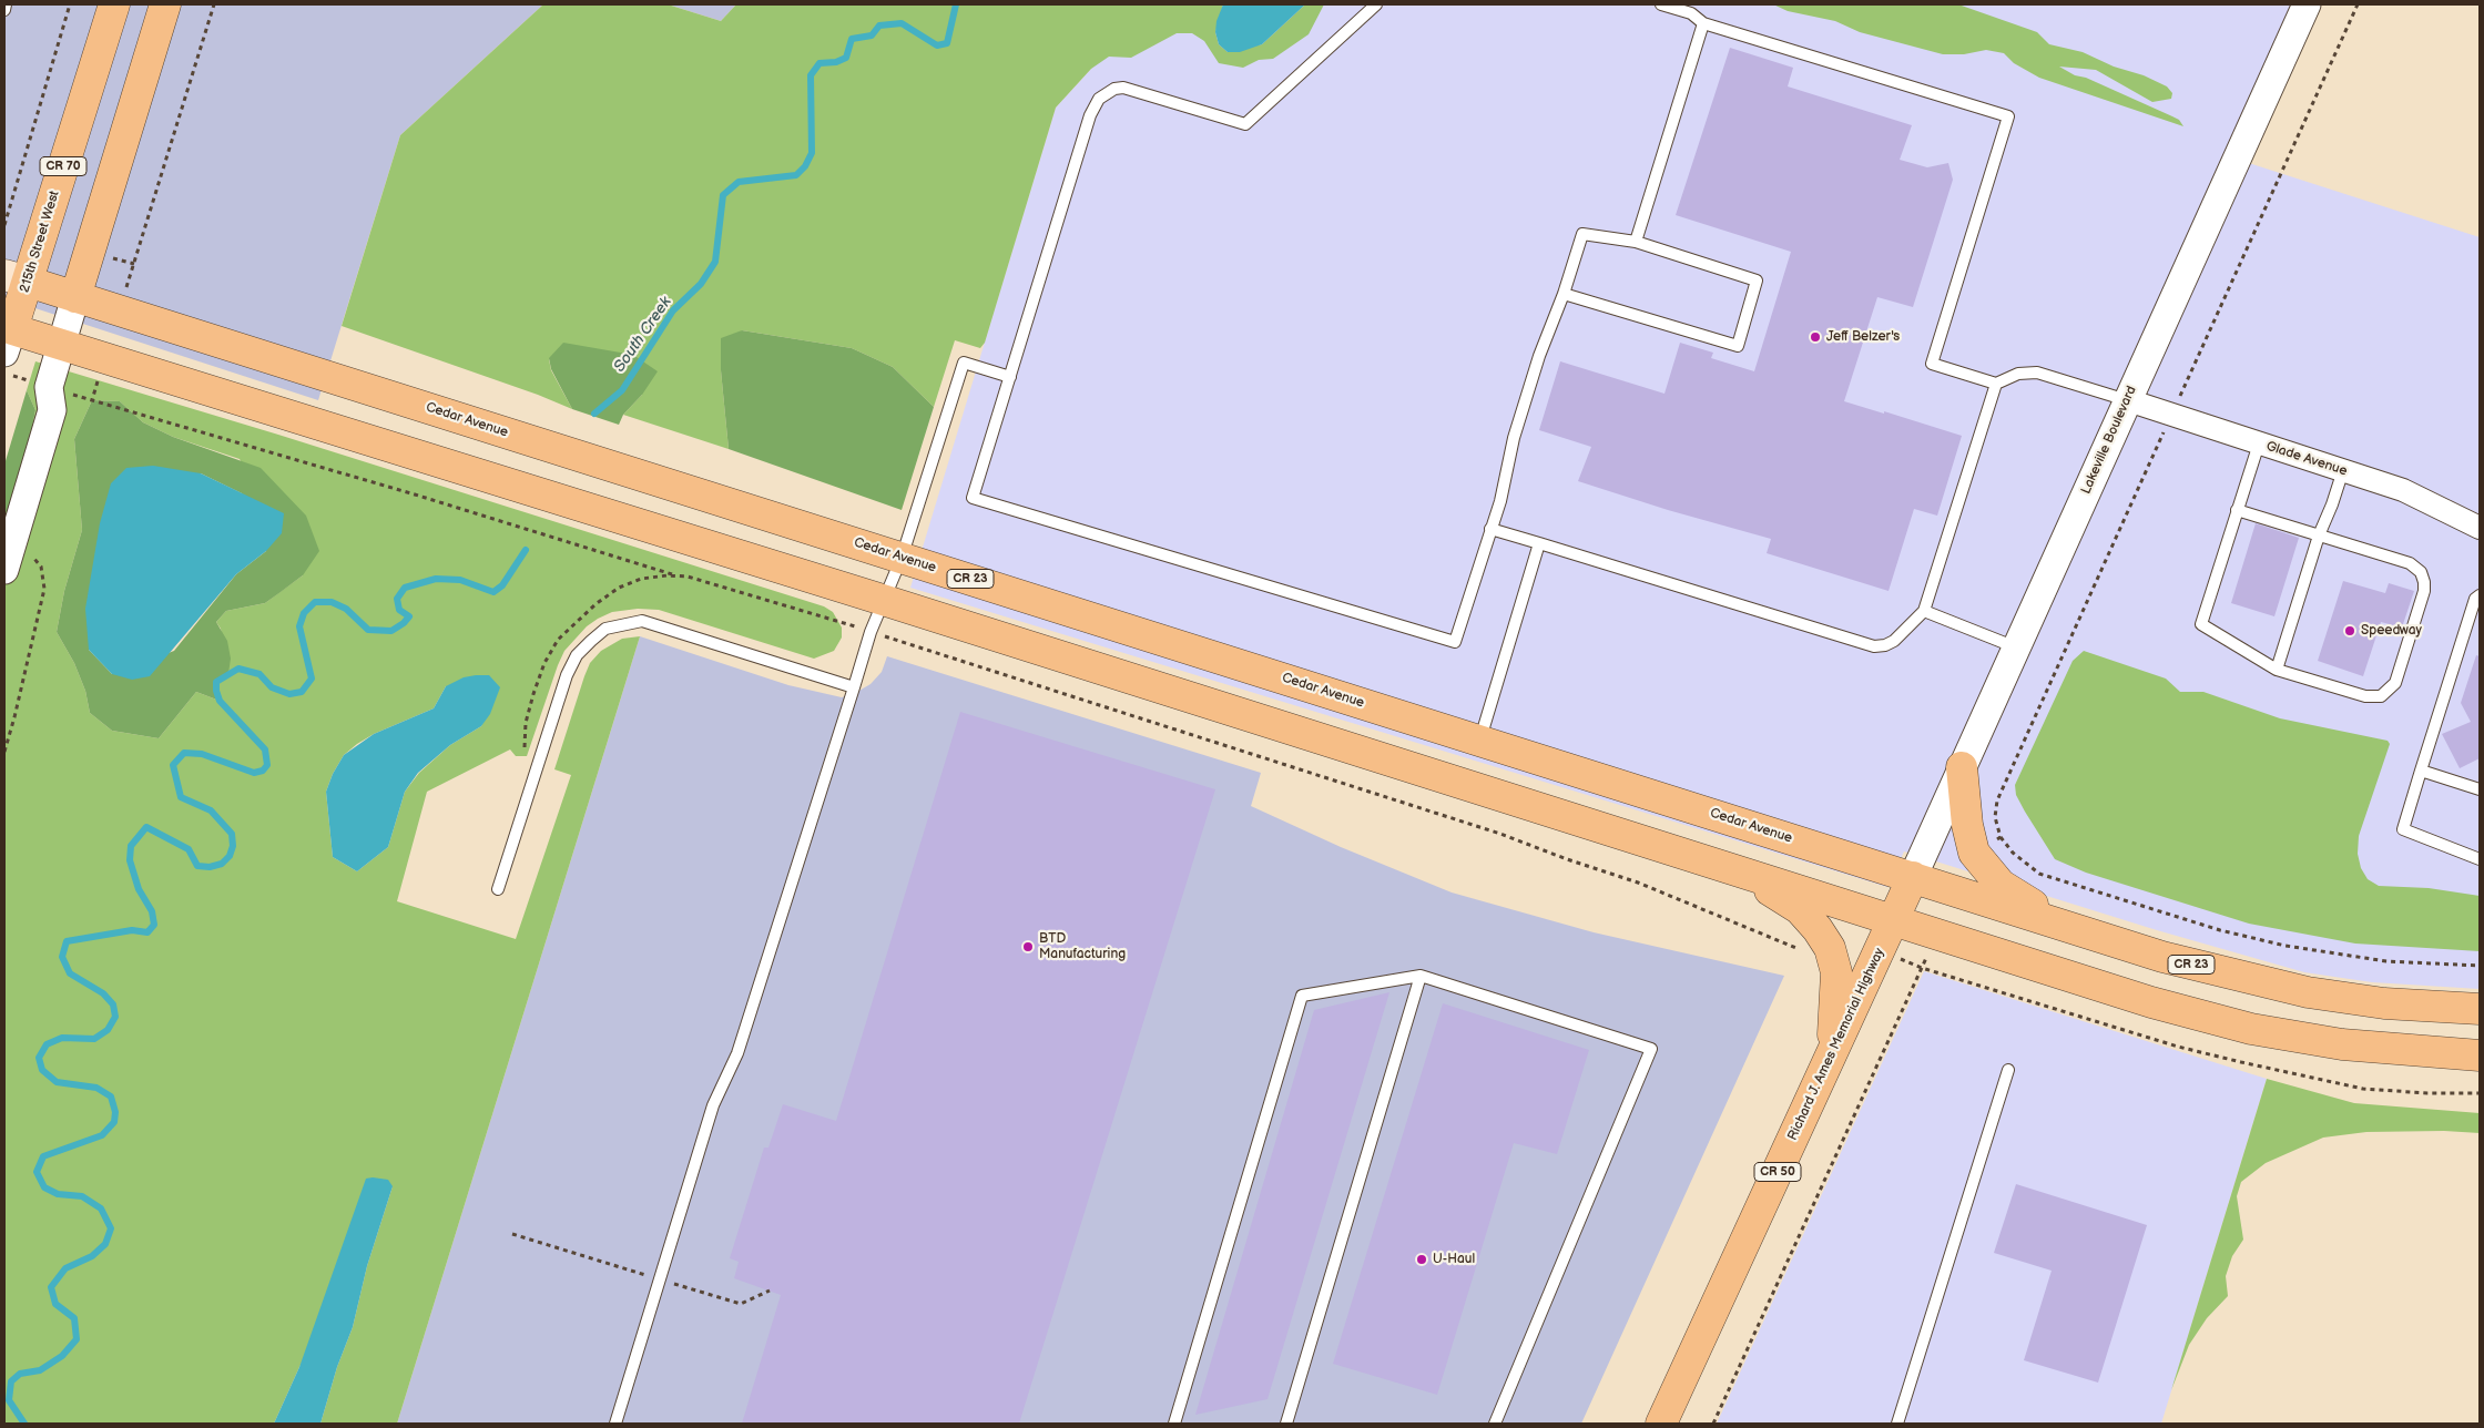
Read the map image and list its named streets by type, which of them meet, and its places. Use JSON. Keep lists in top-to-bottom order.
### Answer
{
  "streets": {
    "main road": [
      "CR 70",
      "215th Street West",
      "Cedar Avenue",
      "CR 23",
      "Richard J. Ames Memorial Highway",
      "CR 50"
    ],
    "street": ["Lakeville Boulevard", "Glade Avenue"]
  },
  "crossings": [
    ["215th Street West", "Cedar Avenue"],
    ["Cedar Avenue", "Lakeville Boulevard"],
    ["Cedar Avenue", "CR 23"],
    ["Cedar Avenue", "Richard J. Ames Memorial Highway"],
    ["Lakeville Boulevard", "Glade Avenue"],
    ["Lakeville Boulevard", "CR 23"],
    ["Lakeville Boulevard", "Richard J. Ames Memorial Highway"],
    ["CR 23", "Richard J. Ames Memorial Highway"]
  ],
  "water": ["South Creek"],
  "places": [
    "Jeff Belzer's",
    "Speedway",
    "BTD Manufacturing",
    "U-Haul"
  ]
}
